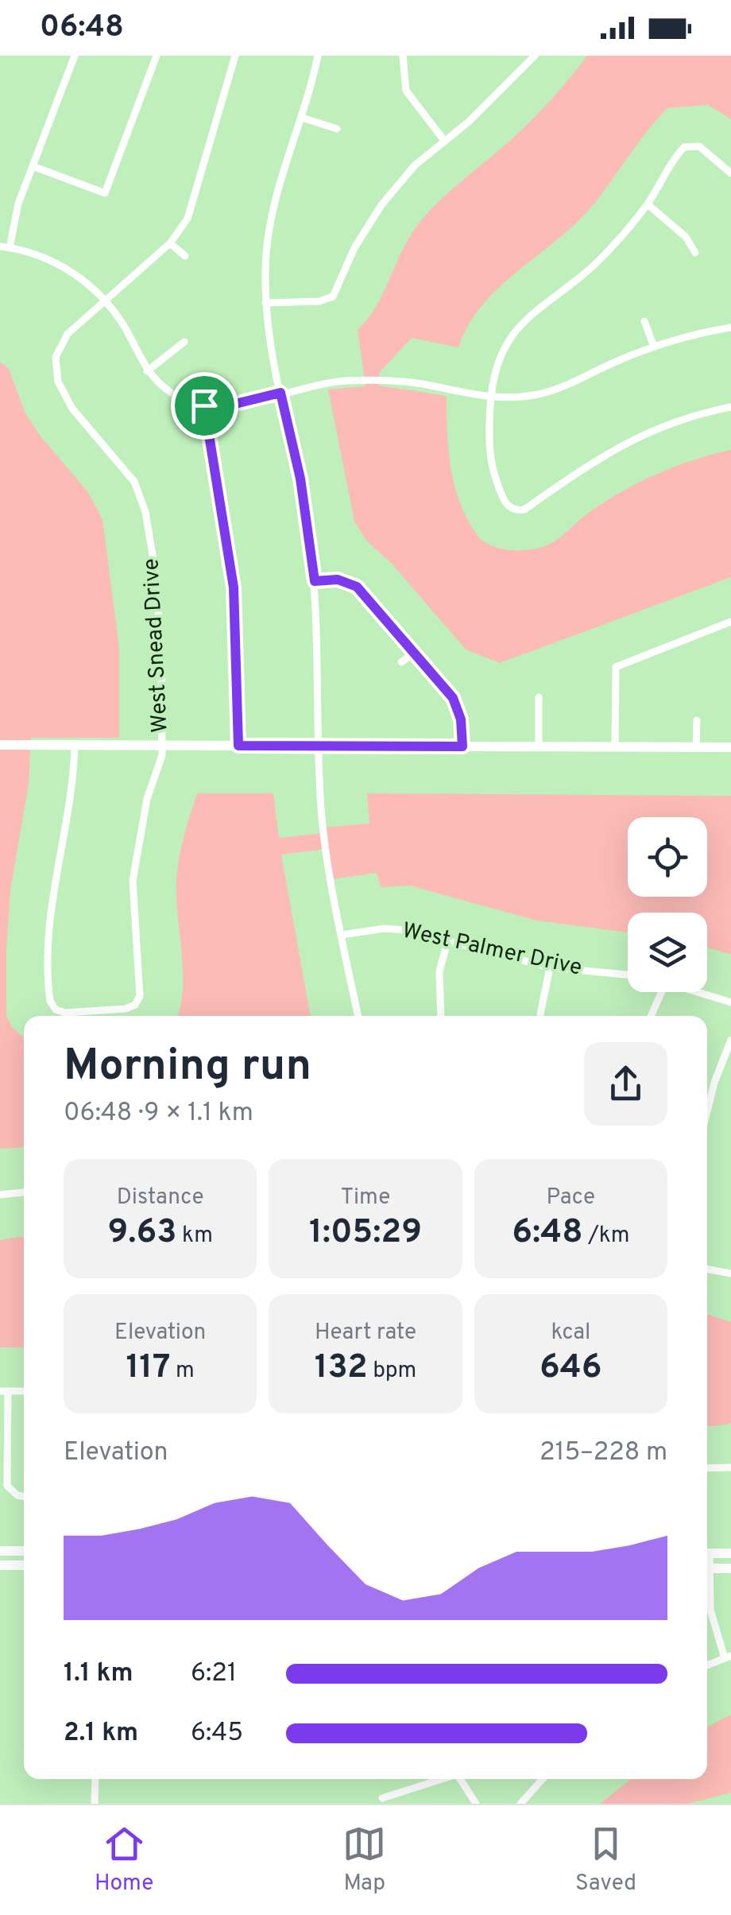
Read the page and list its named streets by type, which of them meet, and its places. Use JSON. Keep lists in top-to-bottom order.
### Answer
{
  "streets": {
    "street": ["West Snead Drive", "West Palmer Drive"]
  },
  "page": {
    "status": "06:48",
    "heading": ["Morning run", "06:48 · 9 × 1.1 km"],
    "stats": [
      ["Distance", "9.63 km"],
      ["Time", "1:05:29"],
      ["Pace", "6:48 /km"],
      ["Elevation", "117 m"],
      ["Heart rate", "132 bpm"],
      ["kcal", "646"]
    ],
    "chart": ["Elevation", "215–228 m"],
    "list": [
      {
        "name": "1.1 km",
        "note": "6:21"
      },
      {
        "name": "2.1 km",
        "note": "6:45"
      }
    ],
    "tabs": ["Home", "Map", "Saved"]
  }
}
